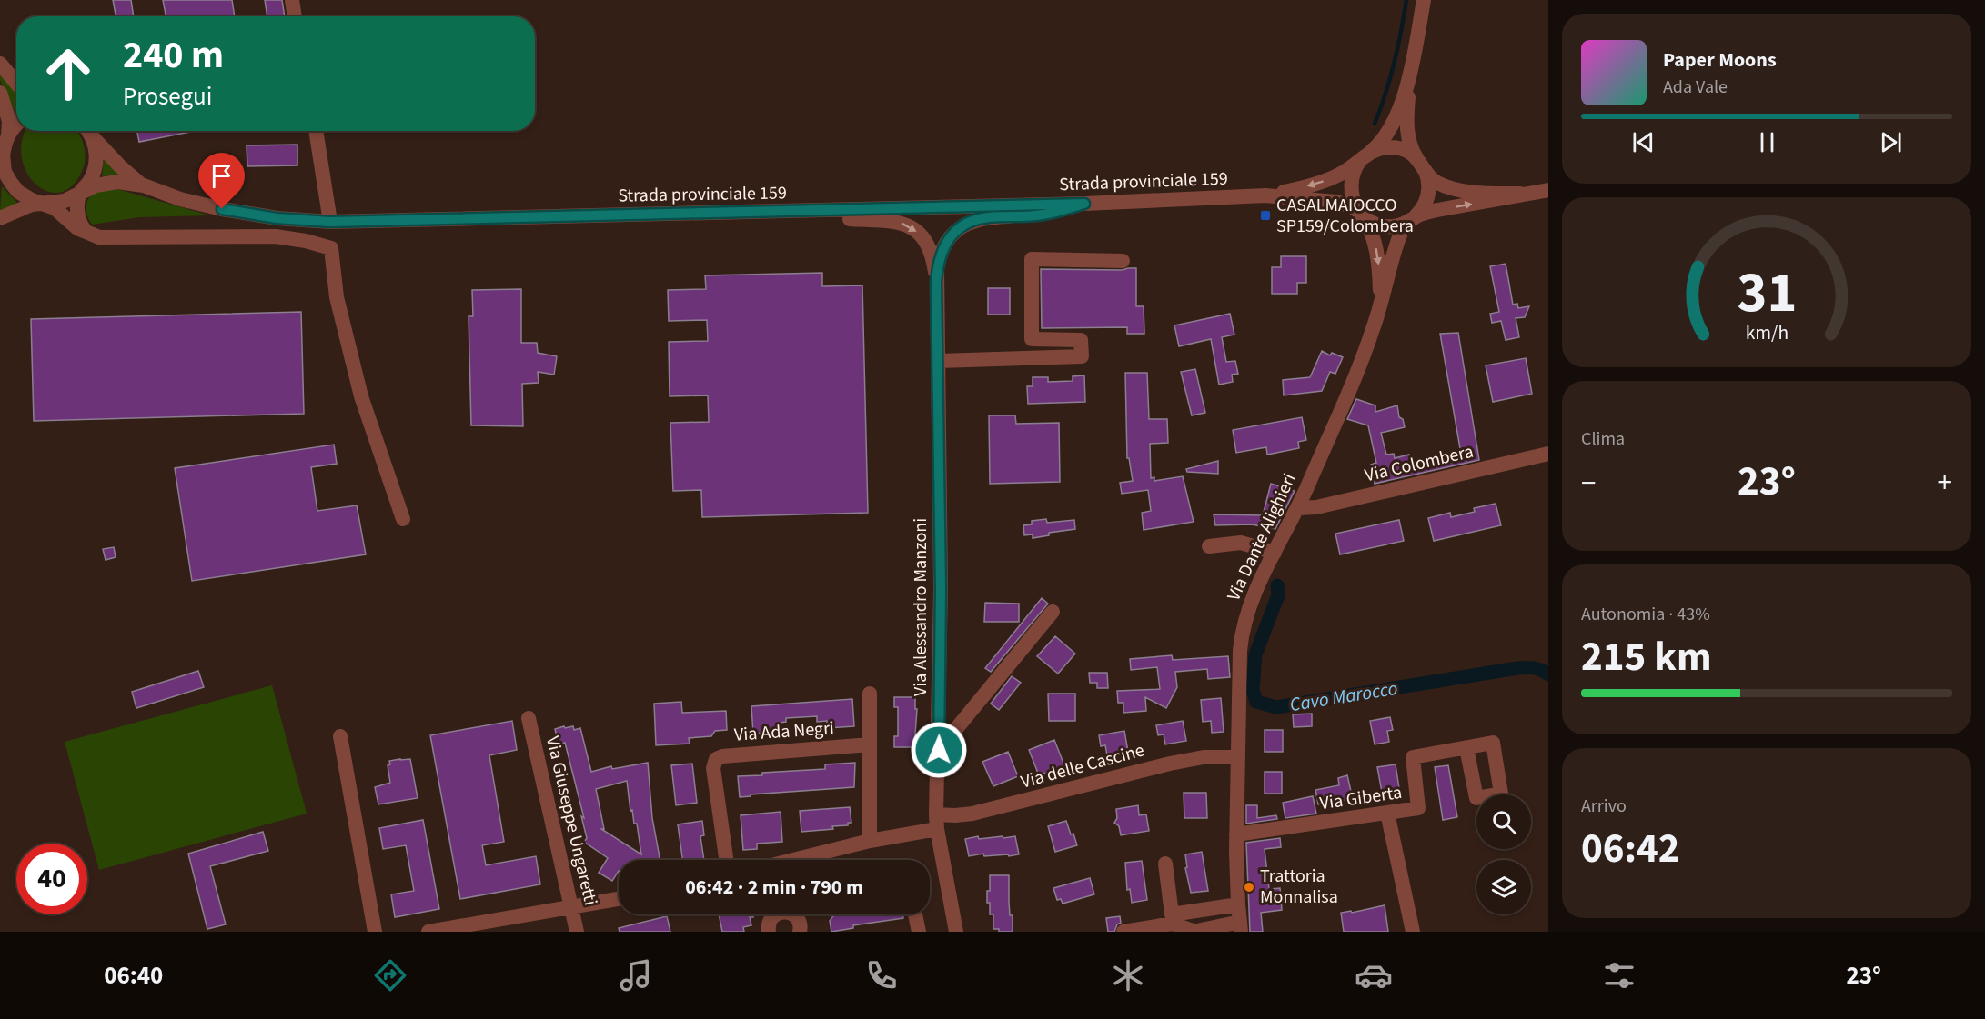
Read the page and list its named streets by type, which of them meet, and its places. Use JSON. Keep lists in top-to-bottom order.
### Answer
{
  "streets": {
    "street": [
      "Strada provinciale 159",
      "Via Colombera",
      "Via Dante Alighieri",
      "Via Alessandro Manzoni",
      "Via Ada Negri",
      "Via delle Cascine",
      "Via Giberta",
      "Via Giuseppe Ungaretti"
    ]
  },
  "crossings": [
    ["Strada provinciale 159", "Via Dante Alighieri"],
    ["Via Colombera", "Via Dante Alighieri"],
    ["Via Dante Alighieri", "Via delle Cascine"],
    ["Via Dante Alighieri", "Via Giberta"],
    ["Via Alessandro Manzoni", "Via delle Cascine"]
  ],
  "water": ["Cavo Marocco"],
  "places": {
    "transit": ["CASALMAIOCCO SP159/Colombera"],
    "other": ["Trattoria Monnalisa"]
  },
  "page": {
    "turn": ["240 m", "Prosegui"],
    "song": ["Paper Moons", "Ada Vale"],
    "tile": [
      "Clima",
      ["Autonomia · 43%", "215 km"],
      ["Arrivo", "06:42"]
    ],
    "heat": ["−", "23°", "+"],
    "limit": "40",
    "trip": "06:42 · 2 min · 790 m",
    "tabs": ["06:40", "23°"],
    "gauge": ["31", "km/h"]
  }
}
